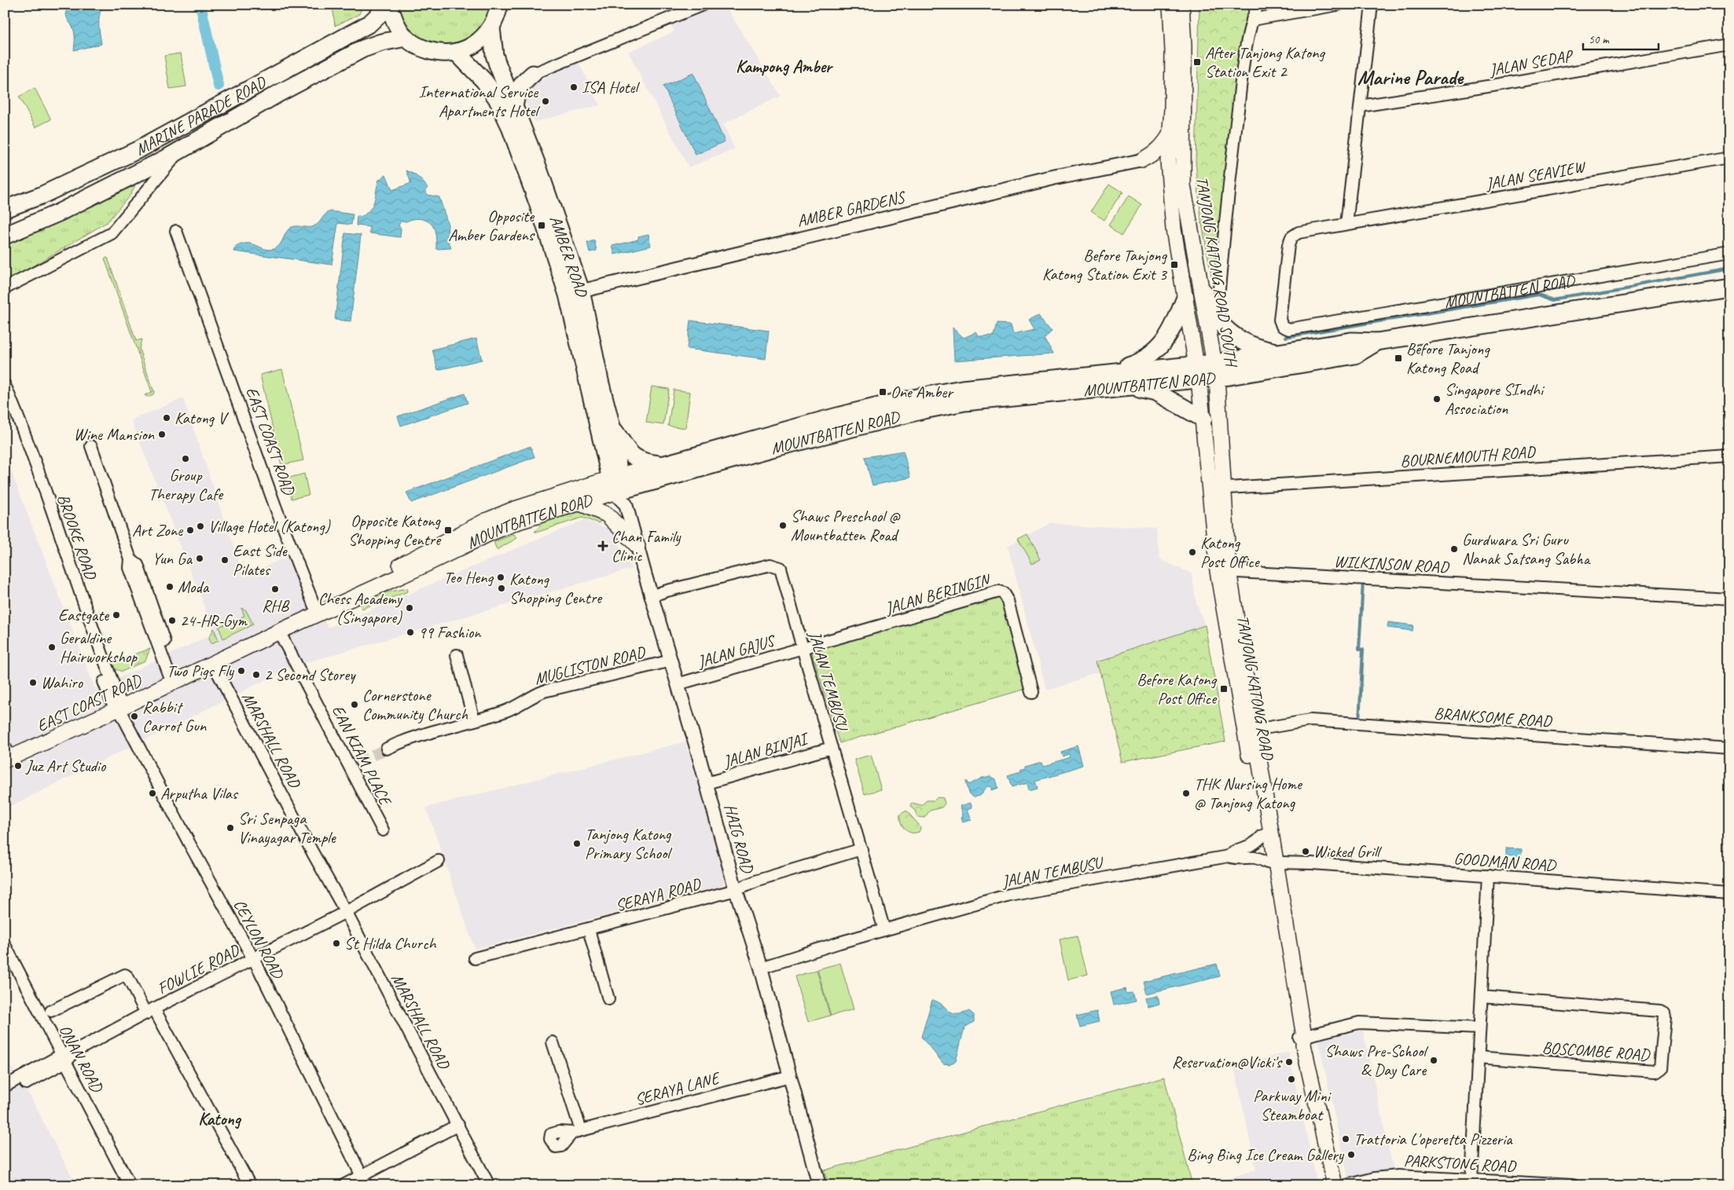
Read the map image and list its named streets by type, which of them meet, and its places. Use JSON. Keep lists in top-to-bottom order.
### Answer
{
  "streets": {
    "main road": [
      "MARINE PARADE ROAD",
      "AMBER ROAD",
      "TANJONG KATONG ROAD SOUTH",
      "MOUNTBATTEN ROAD",
      "EAST COAST ROAD",
      "TANJONG KATONG ROAD"
    ],
    "street": [
      "JALAN SEDAP",
      "JALAN SEAVIEW",
      "AMBER GARDENS",
      "BOURNEMOUTH ROAD",
      "BROOKE ROAD",
      "WILKINSON ROAD",
      "JALAN BERINGIN",
      "JALAN GAJUS",
      "MUGLISTON ROAD",
      "JALAN TEMBUSU",
      "BRANKSOME ROAD",
      "MARSHALL ROAD",
      "JALAN BINJAI",
      "EAN KIAM PLACE",
      "HAIG ROAD",
      "GOODMAN ROAD",
      "SERAYA ROAD",
      "CEYLON ROAD",
      "FOWLIE ROAD",
      "BOSCOMBE ROAD",
      "ONAN ROAD",
      "SERAYA LANE",
      "PARKSTONE ROAD"
    ]
  },
  "crossings": [
    ["MARINE PARADE ROAD", "AMBER ROAD"],
    ["JALAN SEAVIEW", "MOUNTBATTEN ROAD"],
    ["AMBER GARDENS", "AMBER ROAD"],
    ["AMBER ROAD", "MOUNTBATTEN ROAD"],
    ["AMBER ROAD", "HAIG ROAD"],
    ["TANJONG KATONG ROAD SOUTH", "MOUNTBATTEN ROAD"],
    ["TANJONG KATONG ROAD SOUTH", "TANJONG KATONG ROAD"],
    ["MOUNTBATTEN ROAD", "EAST COAST ROAD"],
    ["MOUNTBATTEN ROAD", "TANJONG KATONG ROAD"],
    ["MOUNTBATTEN ROAD", "HAIG ROAD"],
    ["EAST COAST ROAD", "BROOKE ROAD"],
    ["EAST COAST ROAD", "MARSHALL ROAD"],
    ["EAST COAST ROAD", "EAN KIAM PLACE"],
    ["EAST COAST ROAD", "CEYLON ROAD"],
    ["BOURNEMOUTH ROAD", "TANJONG KATONG ROAD"],
    ["BROOKE ROAD", "CEYLON ROAD"],
    ["WILKINSON ROAD", "TANJONG KATONG ROAD"],
    ["JALAN BERINGIN", "JALAN GAJUS"],
    ["JALAN BERINGIN", "JALAN TEMBUSU"],
    ["JALAN GAJUS", "JALAN TEMBUSU"],
    ["JALAN GAJUS", "HAIG ROAD"],
    ["MUGLISTON ROAD", "HAIG ROAD"],
    ["JALAN TEMBUSU", "JALAN BINJAI"],
    ["JALAN TEMBUSU", "HAIG ROAD"],
    ["JALAN TEMBUSU", "GOODMAN ROAD"],
    ["TANJONG KATONG ROAD", "BRANKSOME ROAD"],
    ["TANJONG KATONG ROAD", "GOODMAN ROAD"],
    ["MARSHALL ROAD", "FOWLIE ROAD"],
    ["JALAN BINJAI", "HAIG ROAD"],
    ["HAIG ROAD", "SERAYA ROAD"],
    ["HAIG ROAD", "SERAYA LANE"],
    ["CEYLON ROAD", "FOWLIE ROAD"],
    ["FOWLIE ROAD", "ONAN ROAD"]
  ],
  "districts": ["Kampong Amber", "Marine Parade", "Katong"],
  "places": {
    "transit": [
      "After Tanjong Katong Station Exit 2",
      "Opposite Amber Gardens",
      "Before Tanjong Katong Station Exit 3",
      "Before Tanjong Katong Road",
      "One Amber",
      "Opposite Katong Shopping Centre",
      "Before Katong Post Office"
    ],
    "other": [
      "ISA Hotel",
      "International Service Apartments Hotel",
      "Singapore SIndhi Association",
      "Katong V",
      "Wine Mansion",
      "Group Therapy Cafe",
      "Shaws Preschool @ Mountbatten Road",
      "Village Hotel (Katong)",
      "Art Zone",
      "Gurdwara Sri Guru Nanak Satsang Sabha",
      "Katong Post Office",
      "Yun Ga",
      "East Side Pilates",
      "Teo Heng",
      "Moda",
      "Katong Shopping Centre",
      "RHB",
      "Chess Academy (Singapore)",
      "Eastgate",
      "24-HR-Gym",
      "99 Fashion",
      "Geraldine Hairworkshop",
      "Two Pigs Fly",
      "2 Second Storey",
      "Wahiro",
      "Cornerstone Community Church",
      "Rabbit Carrot Gun",
      "Juz Art Studio",
      "Arputha Vilas",
      "THK Nursing Home @ Tanjong Katong",
      "Sri Senpaga Vinayagar Temple",
      "Tanjong Katong Primary School",
      "Wicked Grill",
      "St Hilda Church",
      "Shaws Pre-School & Day Care",
      "Reservation@Vicki's",
      "Parkway Mini Steamboat",
      "Trattoria L'operetta Pizzeria",
      "Bing Bing Ice Cream Gallery"
    ],
    "health": ["Chan Family Clinic"]
  },
  "scale_bar": "50 m"
}
